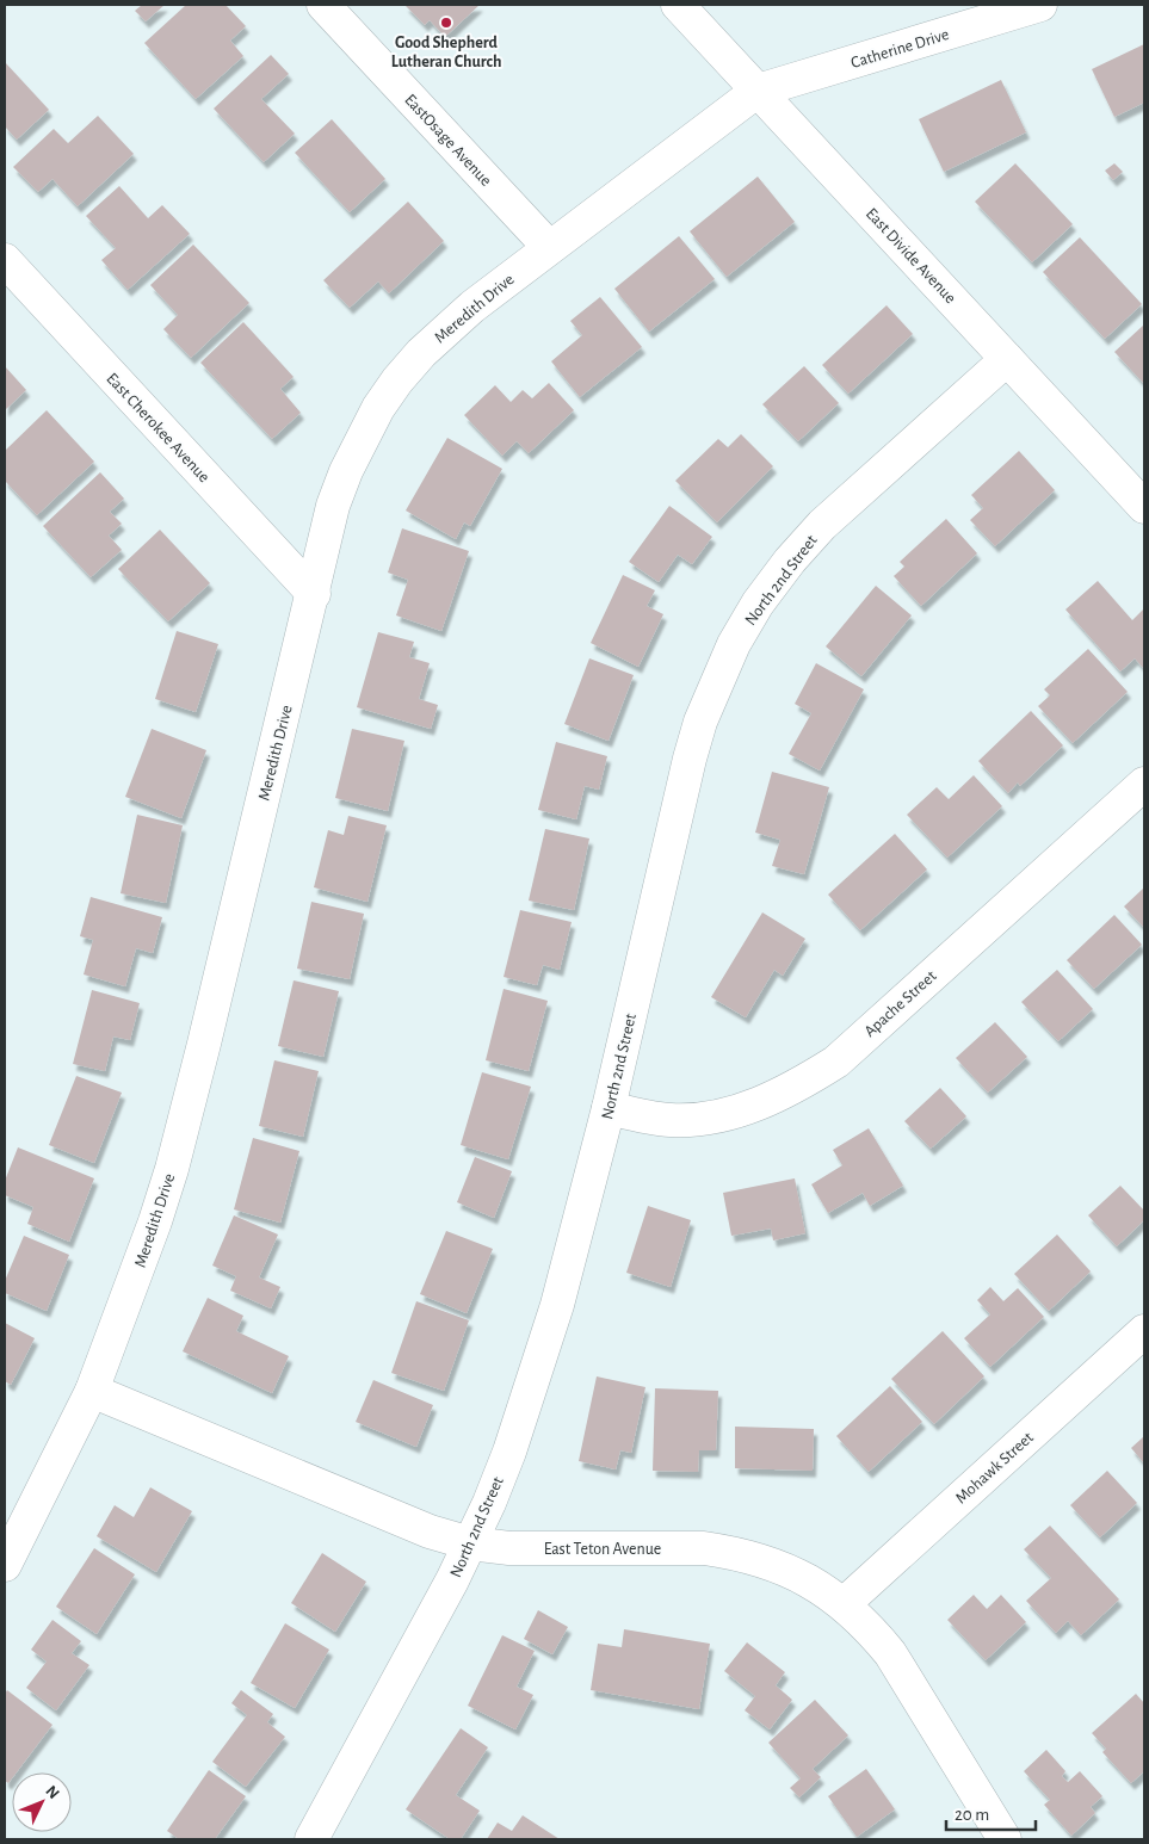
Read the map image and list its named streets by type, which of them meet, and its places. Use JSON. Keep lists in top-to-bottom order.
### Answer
{
  "streets": {
    "street": [
      "Catherine Drive",
      "EastOsage Avenue",
      "East Divide Avenue",
      "Meredith Drive",
      "East Cherokee Avenue",
      "North 2nd Street",
      "Apache Street",
      "Mohawk Street",
      "East Teton Avenue"
    ]
  },
  "crossings": [
    ["Catherine Drive", "East Divide Avenue"],
    ["Catherine Drive", "Meredith Drive"],
    ["EastOsage Avenue", "Meredith Drive"],
    ["East Divide Avenue", "Meredith Drive"],
    ["East Divide Avenue", "North 2nd Street"],
    ["Meredith Drive", "East Cherokee Avenue"],
    ["Meredith Drive", "East Teton Avenue"],
    ["North 2nd Street", "Apache Street"],
    ["North 2nd Street", "East Teton Avenue"],
    ["Mohawk Street", "East Teton Avenue"]
  ],
  "places": ["Good Shepherd Lutheran Church"],
  "scale_bar": "20 m",
  "north": "top right"
}
